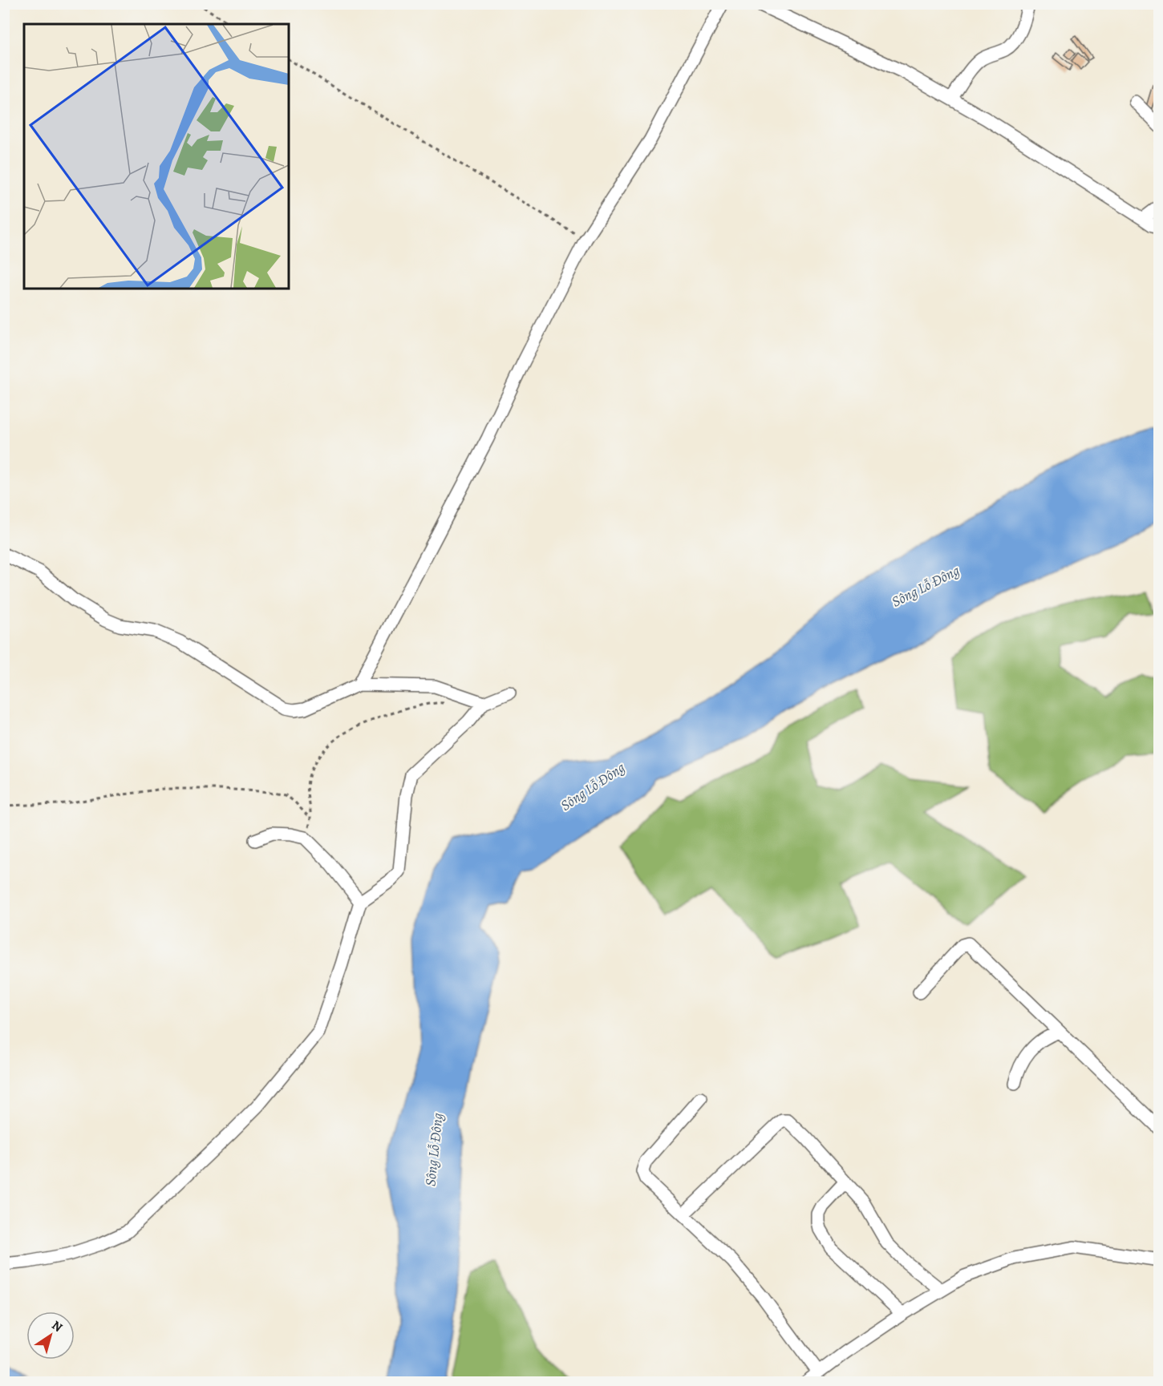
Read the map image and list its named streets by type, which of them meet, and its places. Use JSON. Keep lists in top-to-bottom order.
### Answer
{
  "water": ["Sông Lỗ Đông"],
  "north": "top right"
}
